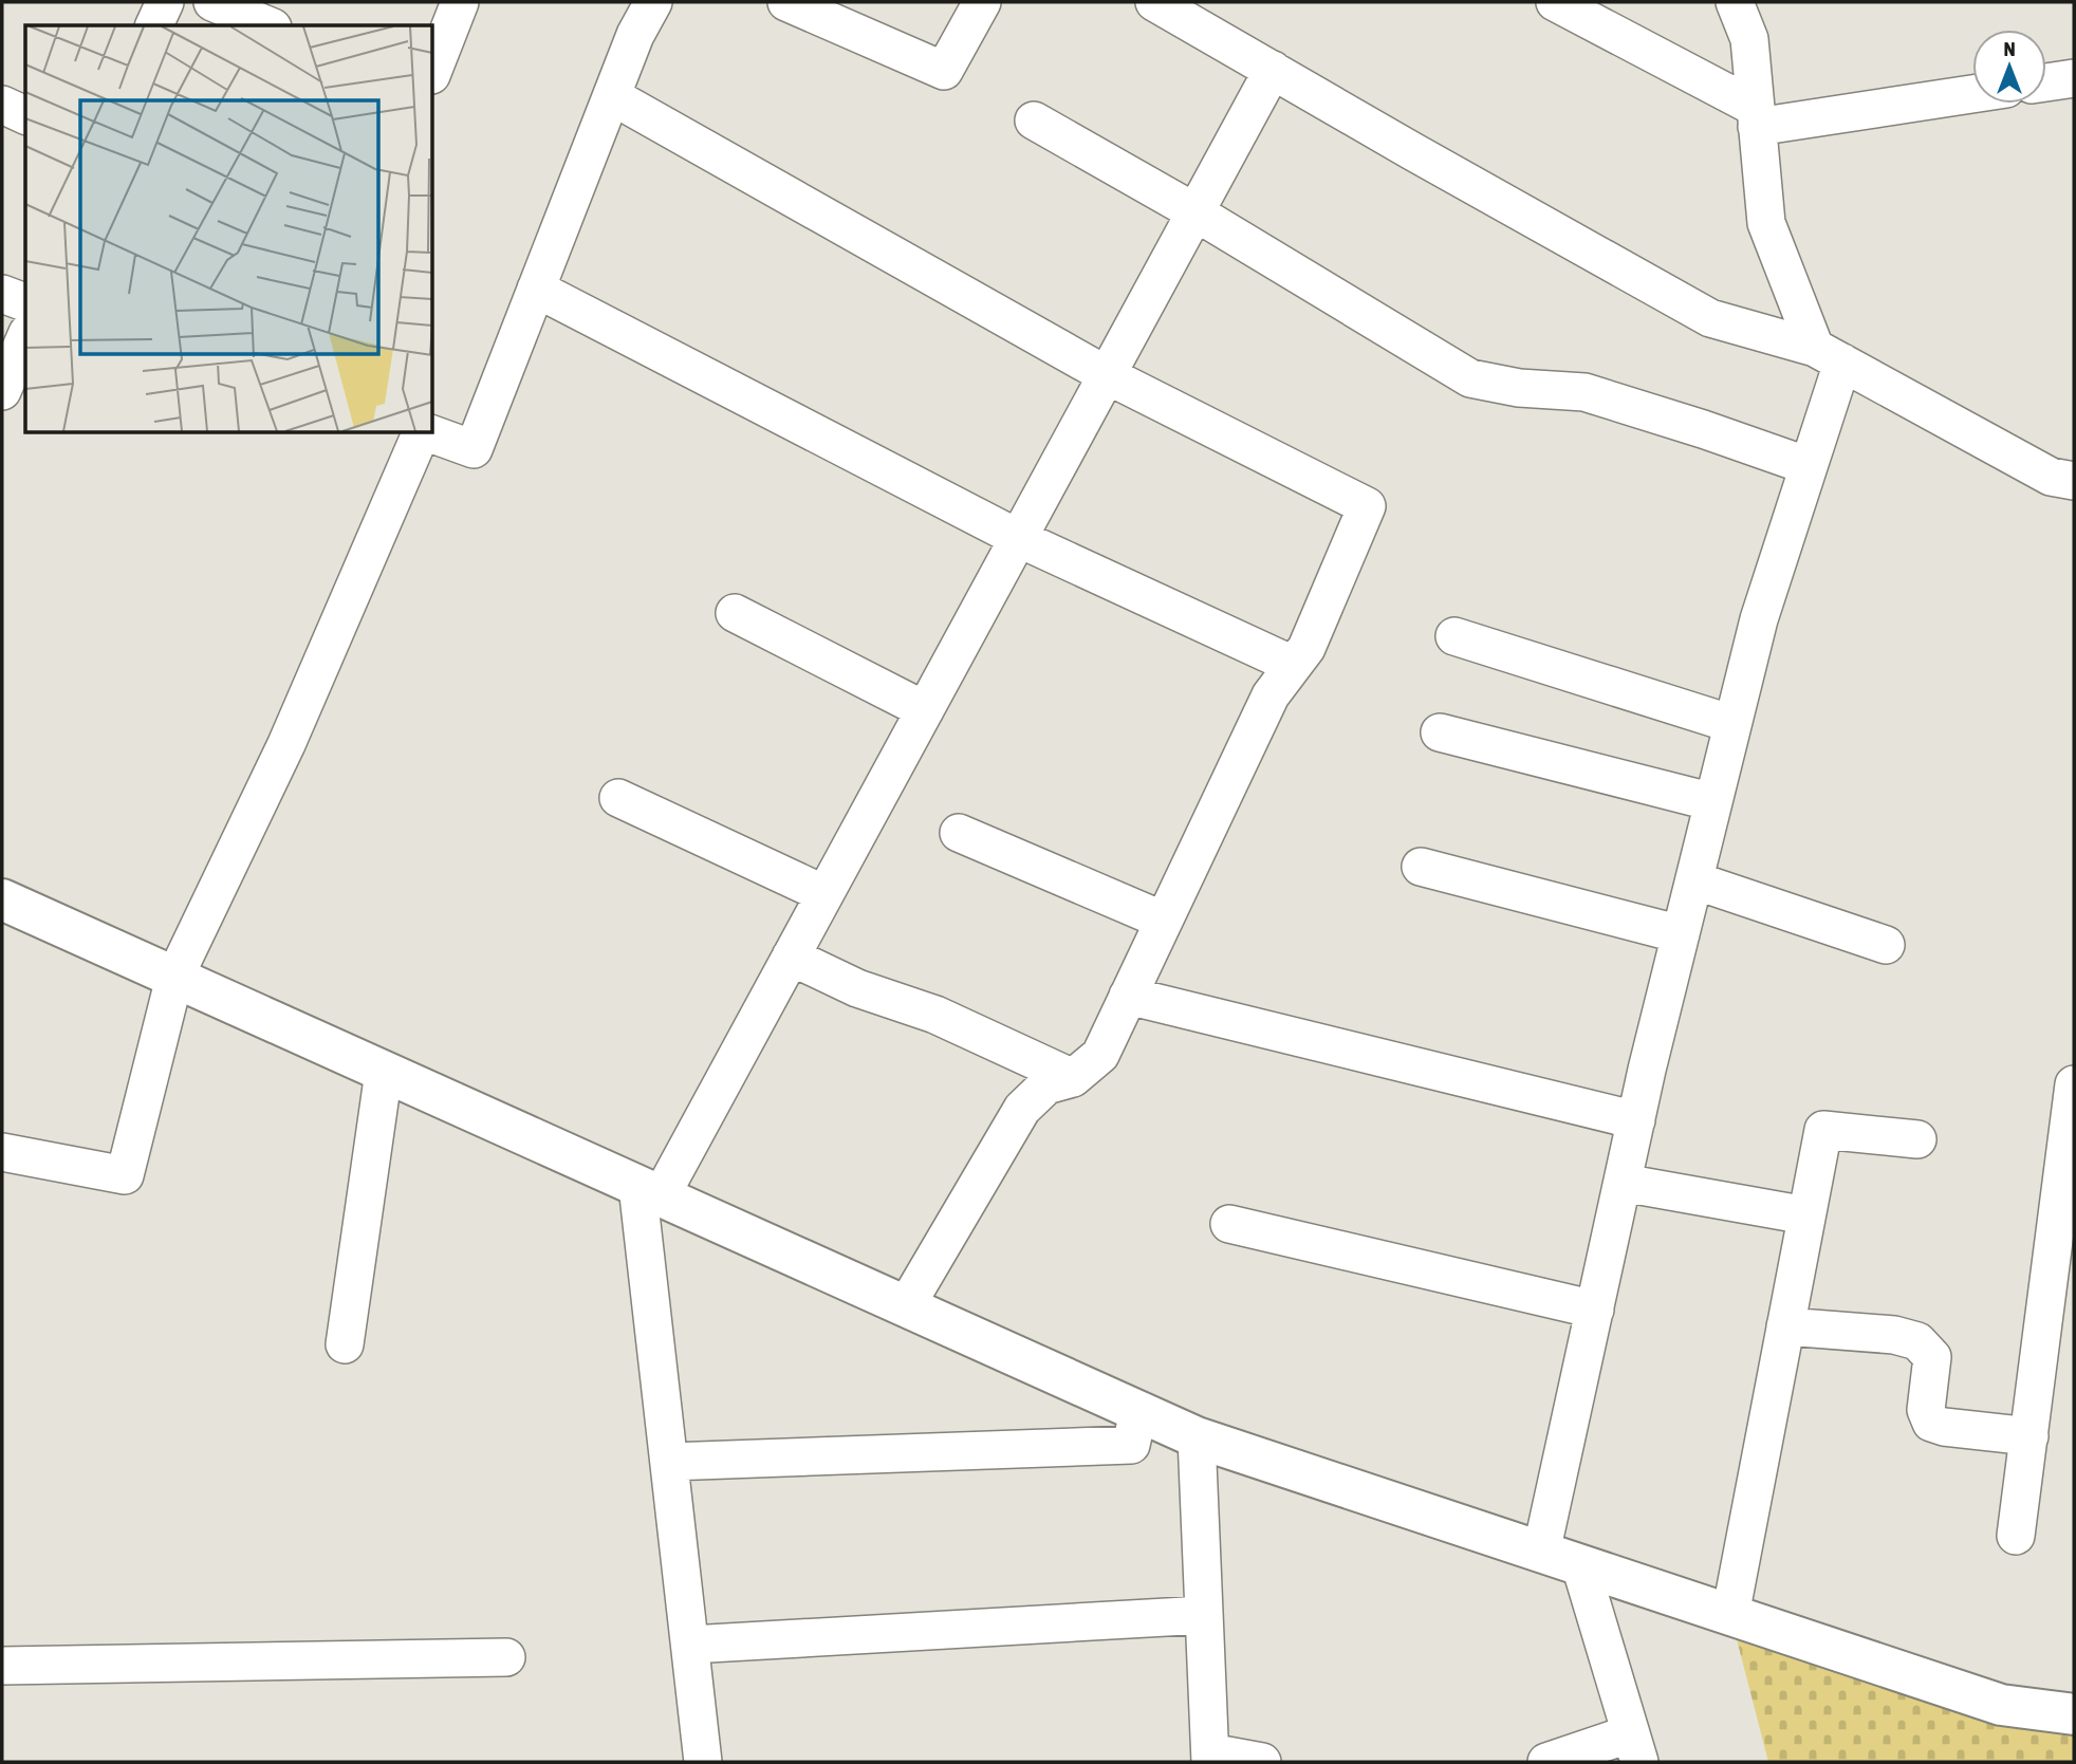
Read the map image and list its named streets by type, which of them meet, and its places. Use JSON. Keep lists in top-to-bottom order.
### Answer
{
  "north": "top"
}
